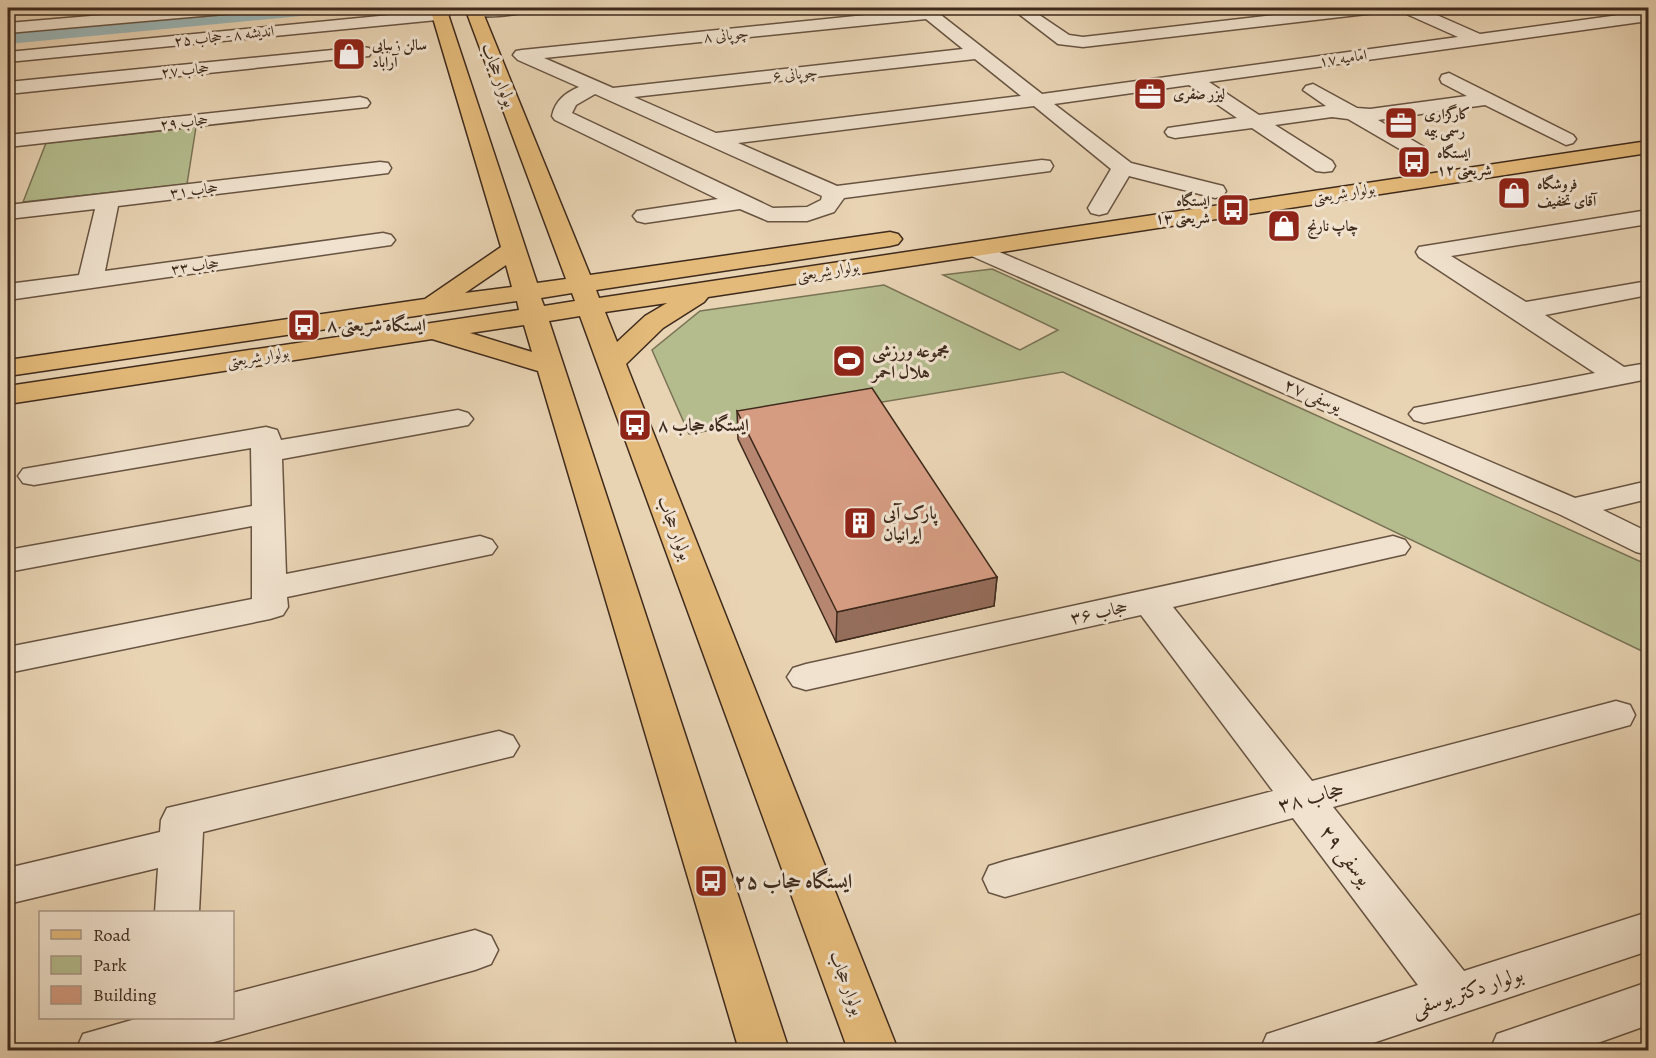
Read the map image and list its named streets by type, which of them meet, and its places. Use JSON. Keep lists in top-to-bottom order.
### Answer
{
  "streets": {
    "main road": ["بولوار حجاب", "بولوار شریعتی"],
    "street": [
      "چوپانی ۸",
      "اندیشه ۸ - حجاب ۲۵",
      "امامیه ۱۷",
      "حجاب ۲۷",
      "چوپانی ۶",
      "حجاب ۲۹",
      "حجاب ۳۱",
      "حجاب ۳۳",
      "یوسفی ۲۷",
      "حجاب ۳۶",
      "حجاب ۳۸",
      "یوسفی ۲۹",
      "بولوار دکتر یوسفی"
    ]
  },
  "crossings": [
    ["چوپانی ۸", "چوپانی ۶"],
    ["اندیشه ۸ - حجاب ۲۵", "بولوار حجاب"],
    ["بولوار حجاب", "بولوار شریعتی"],
    ["بولوار شریعتی", "یوسفی ۲۷"],
    ["حجاب ۳۶", "یوسفی ۲۹"],
    ["حجاب ۳۸", "یوسفی ۲۹"],
    ["یوسفی ۲۹", "بولوار دکتر یوسفی"]
  ],
  "places": {
    "shop": ["سالن زیبایی آراباد", "فروشگاه آقای تخفیف", "چاپ نارنج"],
    "office": ["لیزر صفری", "کارگزاری رسمی بیمه"],
    "bus stop": [
      "ایستگاه شریعتی ۱۲",
      "ایستگاه شریعتی ۱۳",
      "ایستگاه شریعتی ۸",
      "ایستگاه حجاب ۸",
      "ایستگاه حجاب ۲۵"
    ],
    "sports": ["مجموعه ورزشی هلال احمر"],
    "building": ["پارک آبی ایرانیان"]
  },
  "legend": ["Road", "Park", "Building"]
}
